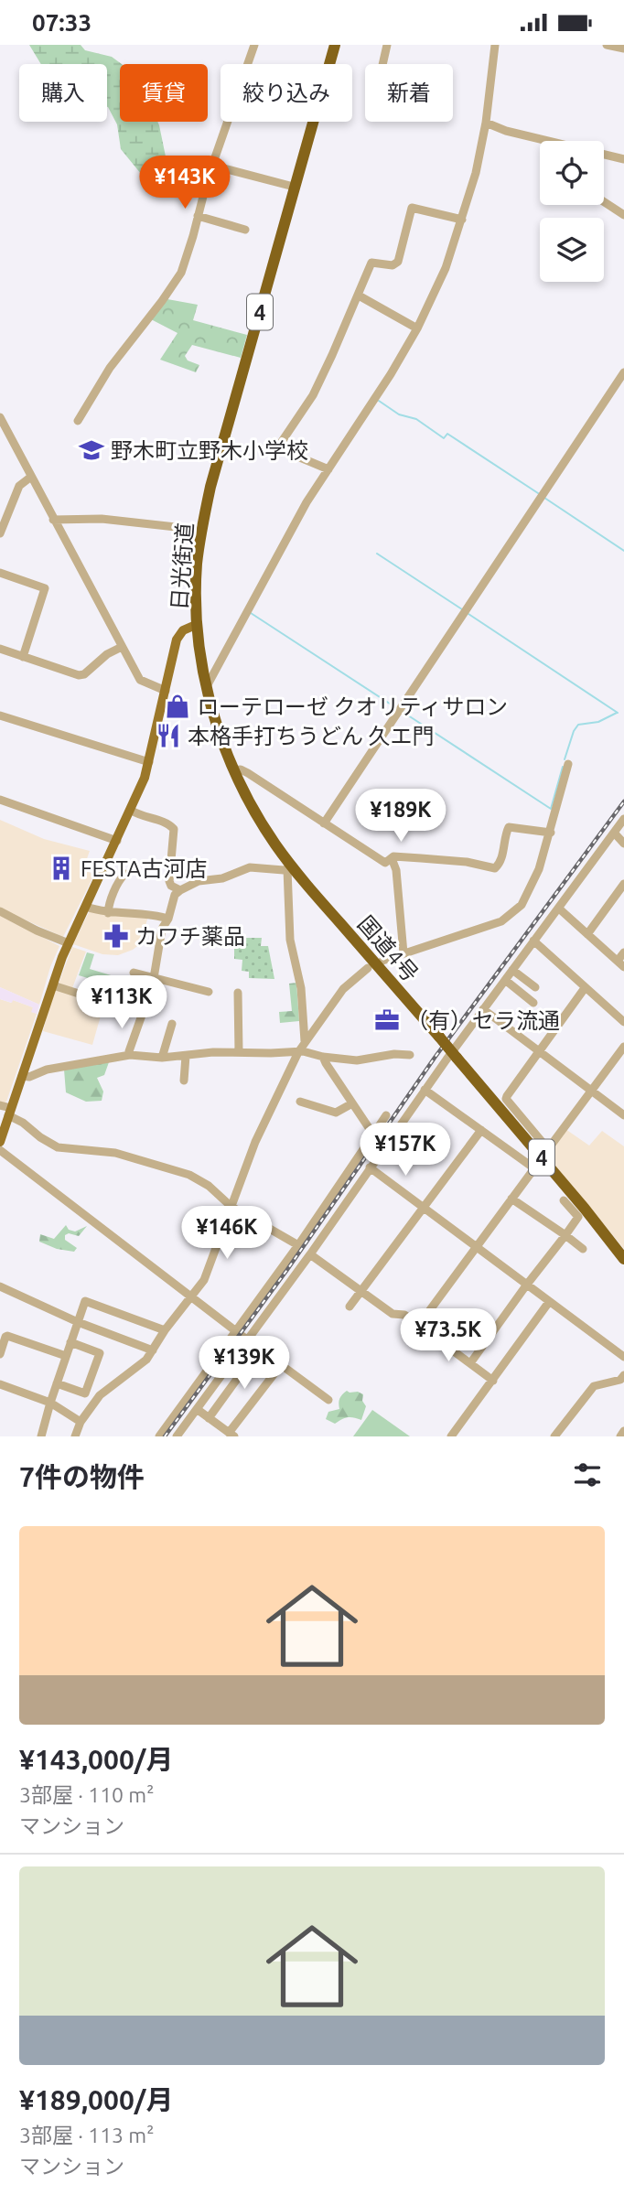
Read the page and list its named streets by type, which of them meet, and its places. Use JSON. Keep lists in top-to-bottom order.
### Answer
{
  "streets": {
    "highway": ["4", "日光街道", "国道4号"]
  },
  "crossings": [
    ["日光街道", "国道4号"]
  ],
  "places": {
    "school or university": ["野木町立野木小学校"],
    "shop": ["ローテローゼ クオリティサロン"],
    "restaurant": ["本格手打ちうどん 久エ門"],
    "building": ["FESTA古河店"],
    "pharmacy": ["カワチ薬品"],
    "office": ["（有）セラ流通"]
  },
  "page": {
    "status": "07:33",
    "chip": [
      "購入",
      "賃貸",
      "絞り込み",
      "新着"
    ],
    "price": [
      "¥143K",
      "¥189K",
      "¥113K",
      "¥157K",
      "¥146K",
      "¥73.5K",
      "¥139K"
    ],
    "heading": "7件の物件",
    "list": [
      {
        "name": "¥143,000/月",
        "note": "3部屋 · 110 m² · マンション"
      },
      {
        "name": "¥189,000/月",
        "note": "3部屋 · 113 m² · マンション"
      }
    ]
  }
}
